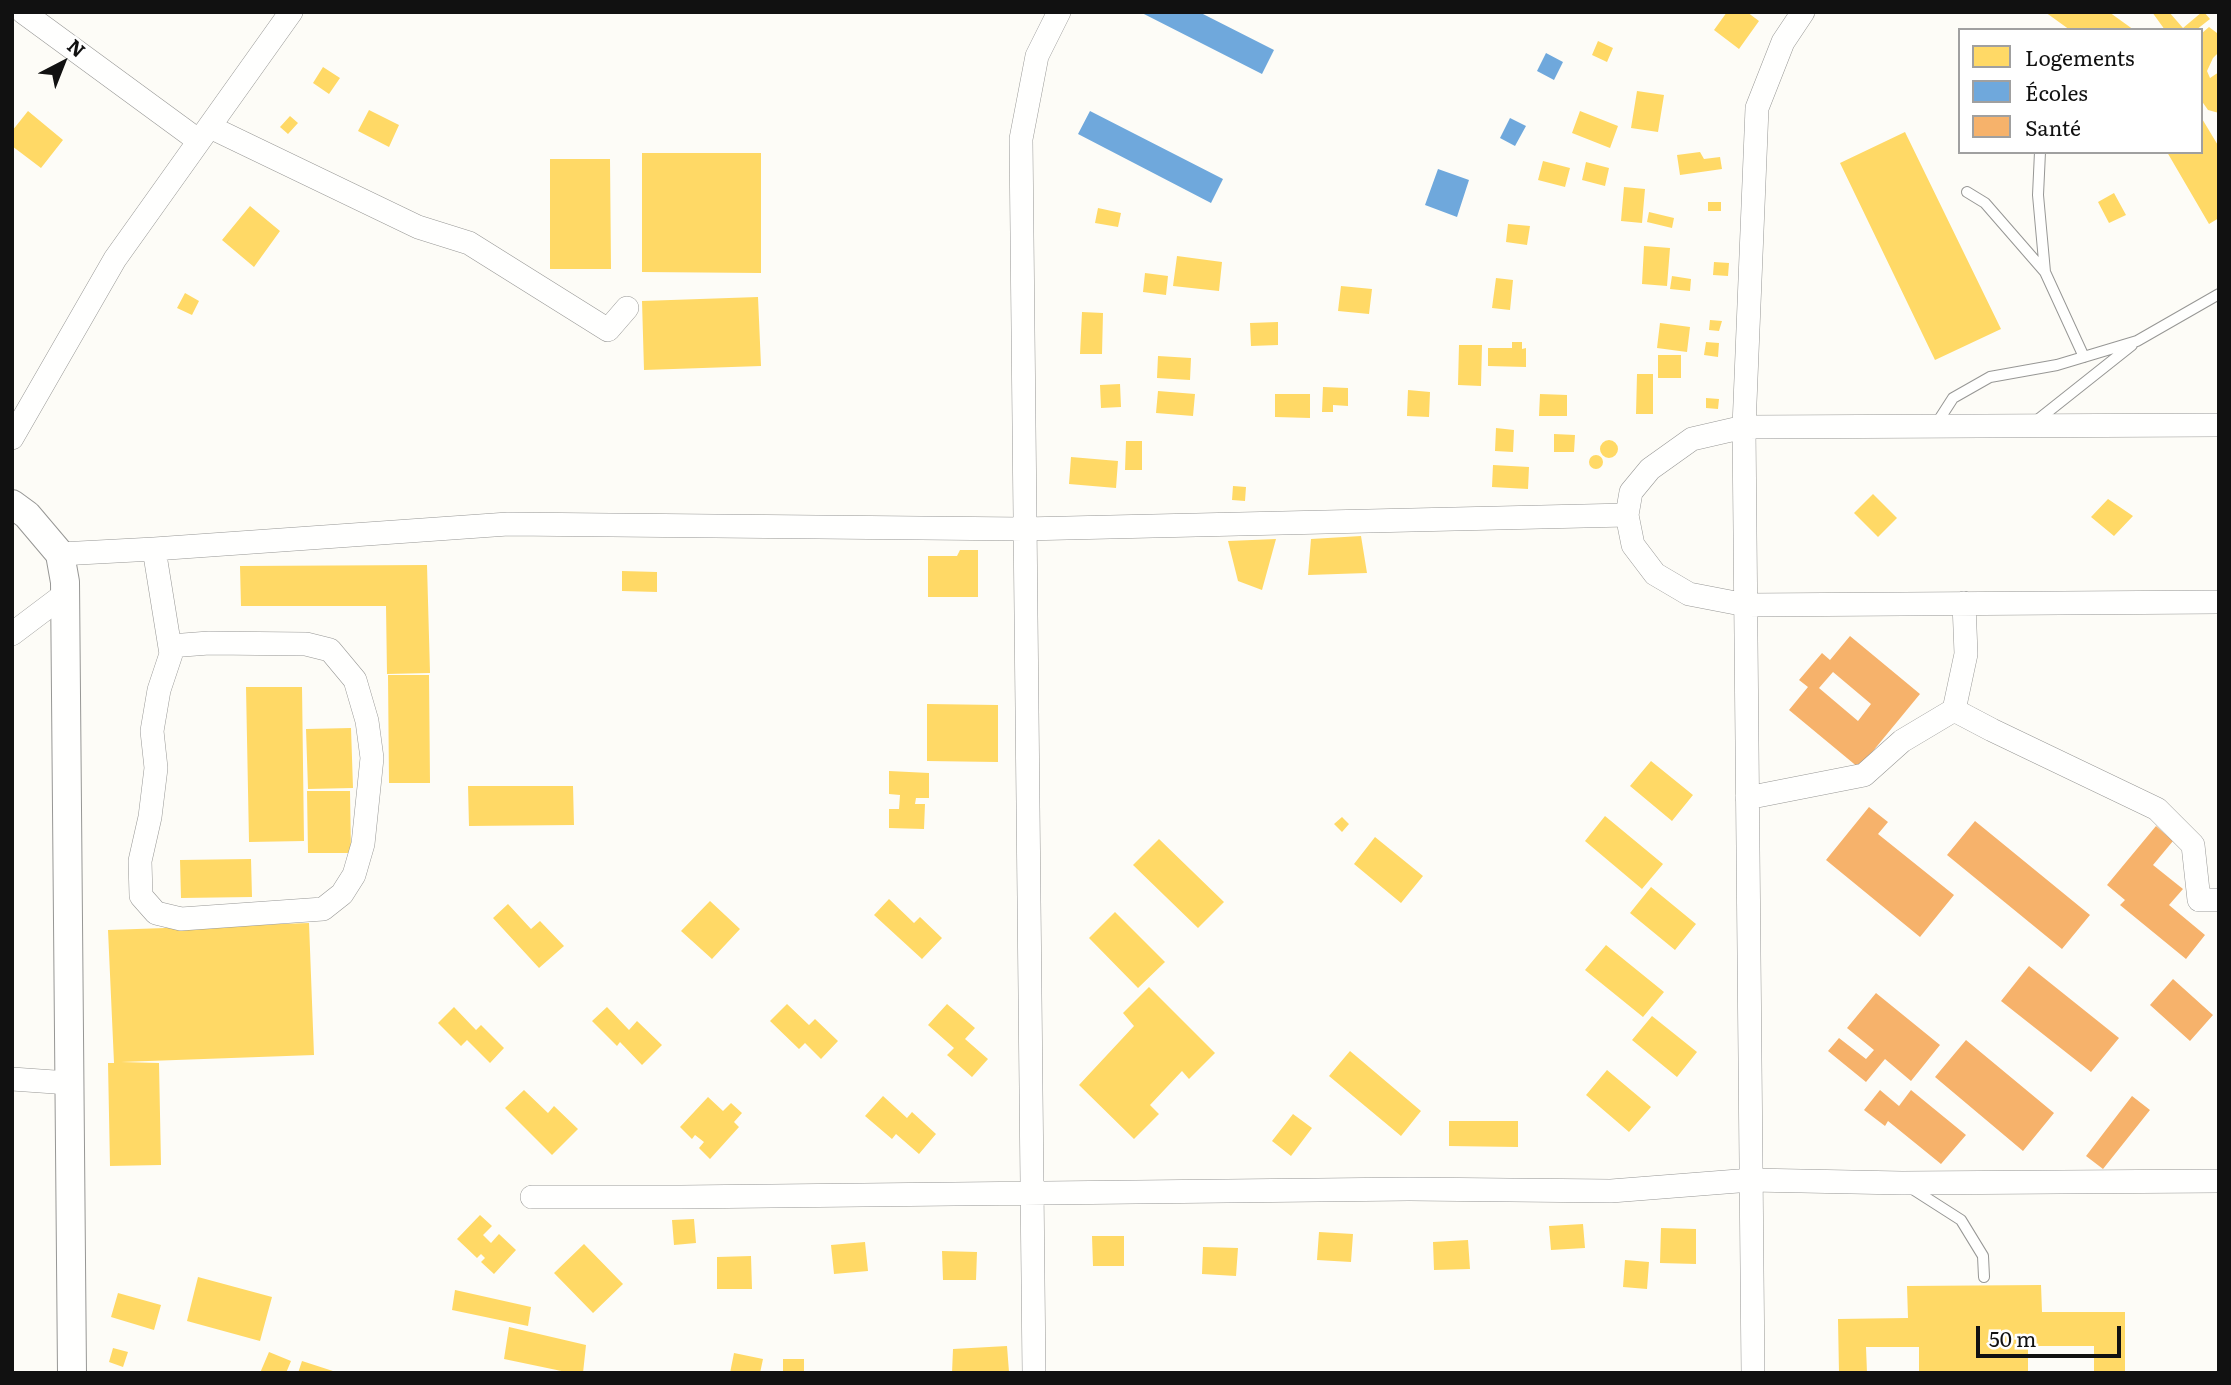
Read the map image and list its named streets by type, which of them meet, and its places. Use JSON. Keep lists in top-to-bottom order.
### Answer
{
  "legend": ["Logements", "Écoles", "Santé"],
  "scale_bar": "50 m",
  "north": "top right"
}
